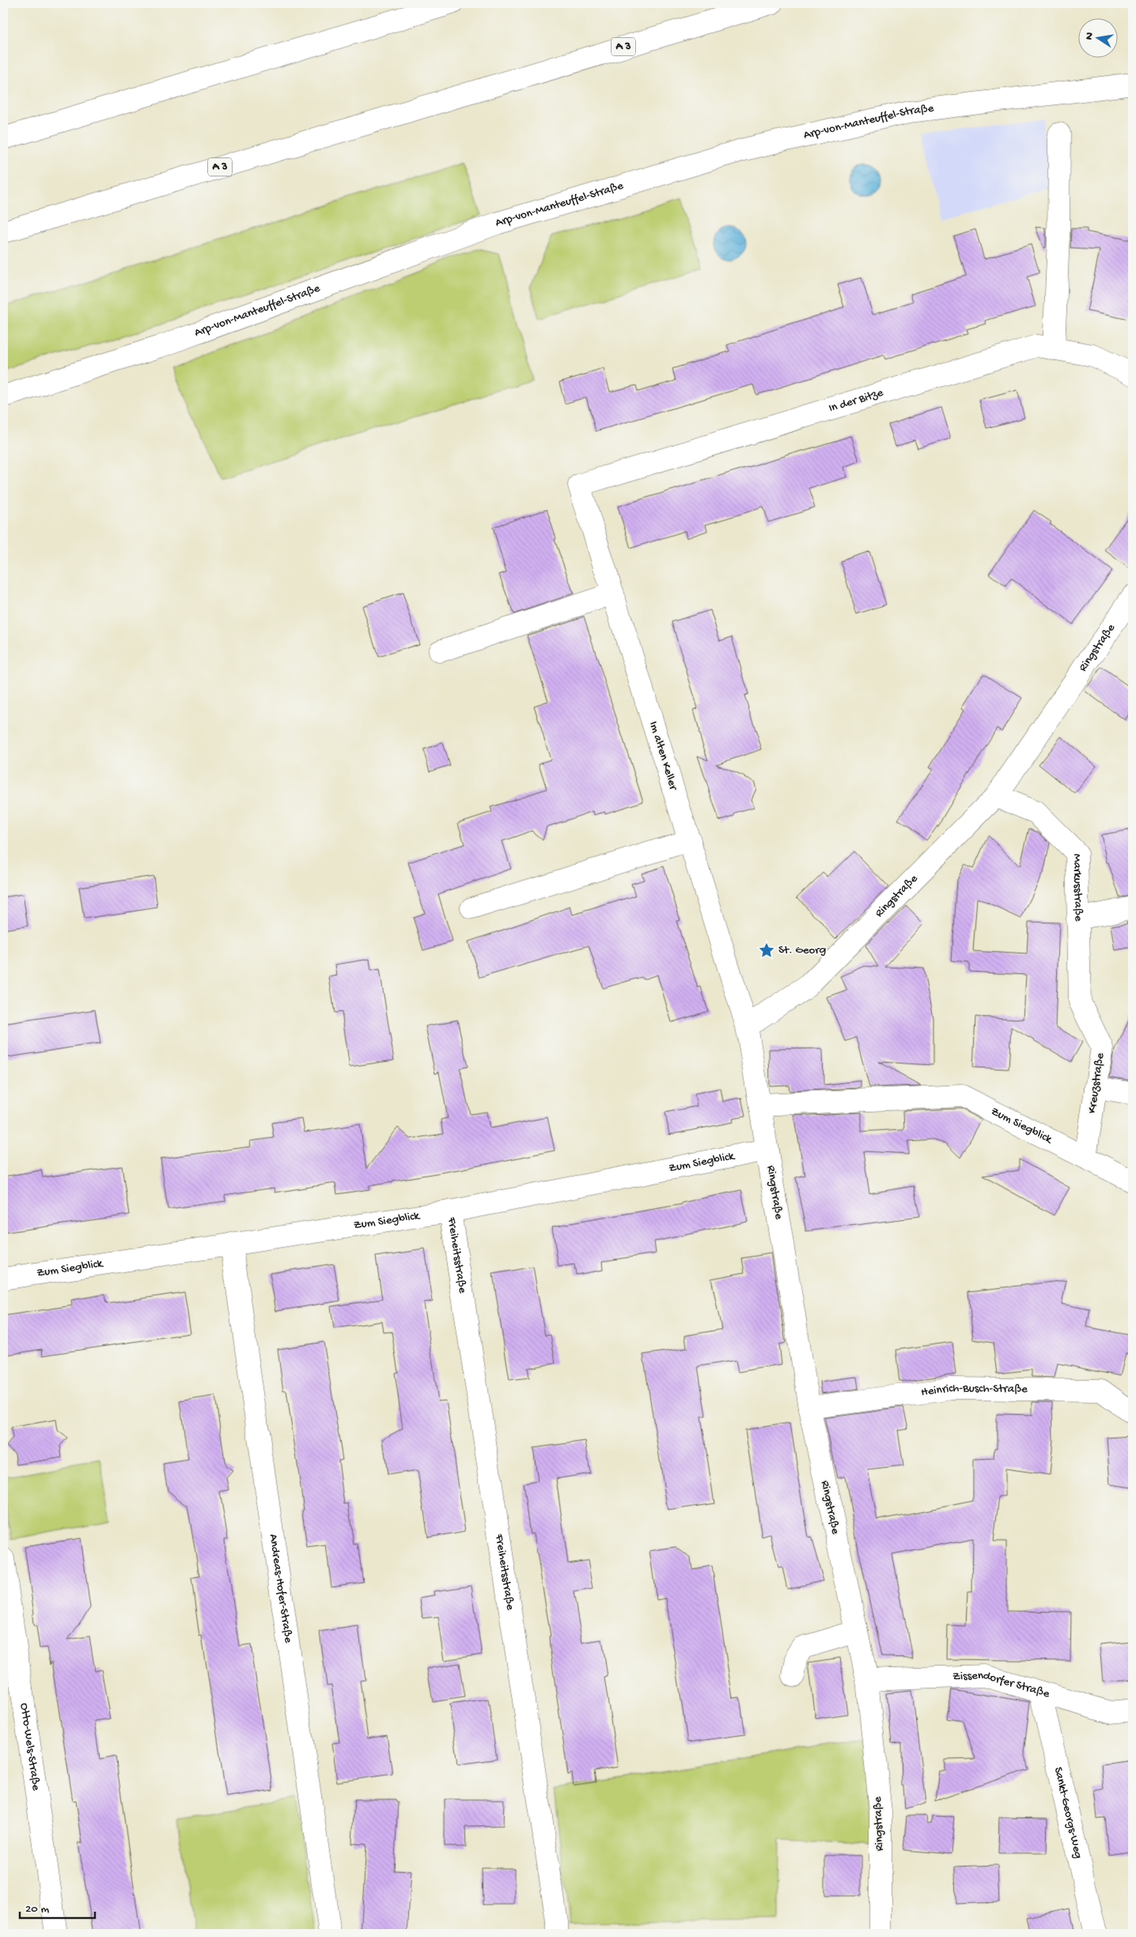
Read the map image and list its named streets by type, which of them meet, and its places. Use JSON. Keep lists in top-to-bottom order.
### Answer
{
  "streets": {
    "main road": [
      "A 3",
      "Arp-von-Manteuffel-Straße",
      "In der Bitze",
      "Ringstraße",
      "Im alten Keller",
      "Markusstraße",
      "Kreuzstraße",
      "Zum Siegblick",
      "Freiheitsstraße",
      "Heinrich-Busch-Straße",
      "Andreas-Hofer-Straße",
      "Zissendorfer Straße",
      "Otto-Wels-Straße",
      "Sankt-Georgs-Weg"
    ]
  },
  "crossings": [
    ["In der Bitze", "Im alten Keller"],
    ["Ringstraße", "Im alten Keller"],
    ["Ringstraße", "Markusstraße"],
    ["Ringstraße", "Zum Siegblick"],
    ["Ringstraße", "Heinrich-Busch-Straße"],
    ["Ringstraße", "Zissendorfer Straße"],
    ["Markusstraße", "Kreuzstraße"],
    ["Kreuzstraße", "Zum Siegblick"],
    ["Zum Siegblick", "Freiheitsstraße"],
    ["Zum Siegblick", "Andreas-Hofer-Straße"],
    ["Zissendorfer Straße", "Sankt-Georgs-Weg"]
  ],
  "places": {
    "place": ["St. Georg"]
  },
  "scale_bar": "20 m",
  "north": "left"
}
